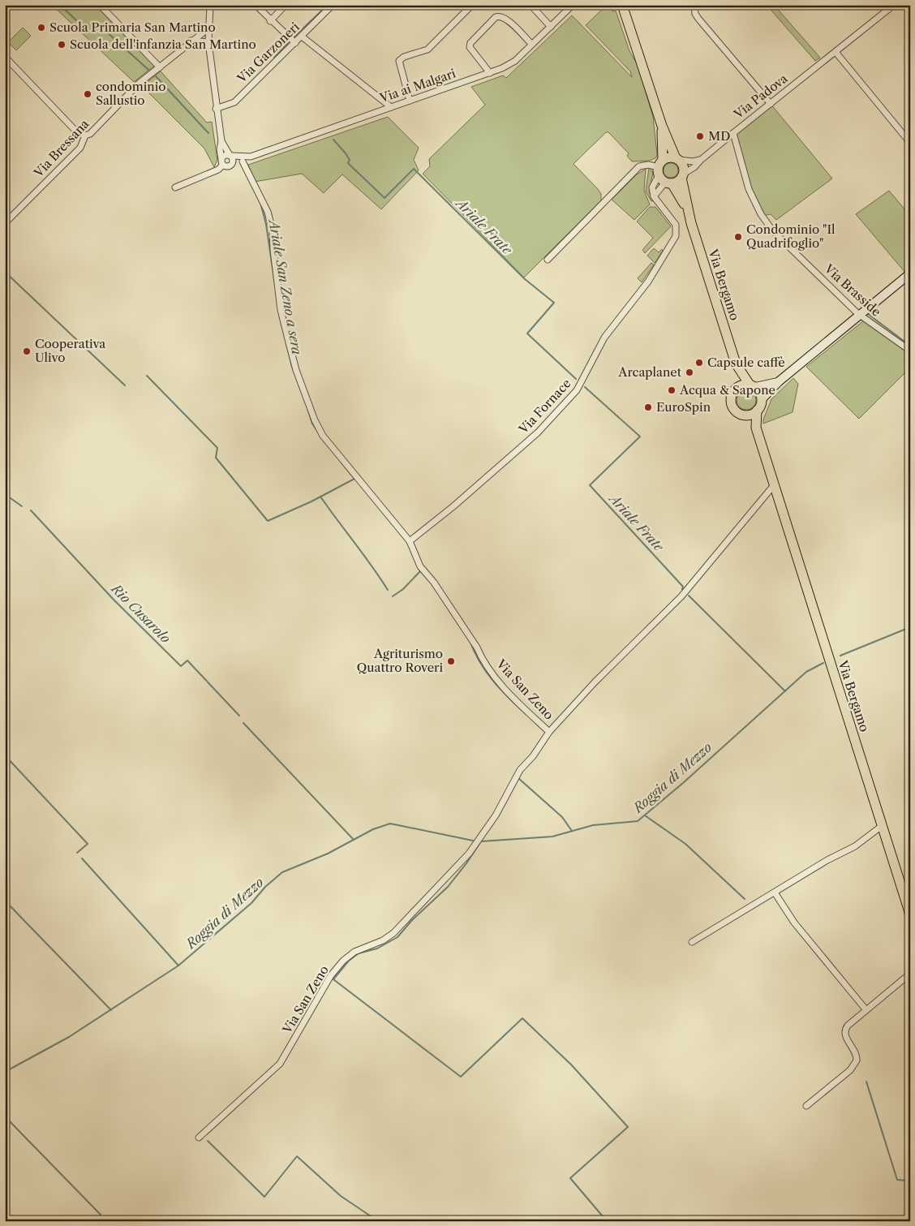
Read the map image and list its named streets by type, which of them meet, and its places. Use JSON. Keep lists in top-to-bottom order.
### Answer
{
  "streets": {
    "main road": ["Via Bergamo"],
    "street": [
      "Via Garzoneri",
      "Via ai Malgari",
      "Via Padova",
      "Via Bressana",
      "Via Brasside",
      "Via Fornace",
      "Via San Zeno"
    ]
  },
  "crossings": [
    ["Via Padova", "Via Bergamo"],
    ["Via Padova", "Via Brasside"],
    ["Via Fornace", "Via San Zeno"]
  ],
  "water": [
    "Ariale Frate",
    "Ariale San Zeno a sera",
    "Rio Cusarolo",
    "Roggia di Mezzo"
  ],
  "places": [
    "Scuola Primaria San Martino",
    "Scuola dell'infanzia San Martino",
    "condominio Sallustio",
    "MD",
    "Condominio \"Il Quadrifoglio\"",
    "Cooperativa Ulivo",
    "Capsule caffè",
    "Arcaplanet",
    "Acqua & Sapone",
    "EuroSpin",
    "Agriturismo Quattro Roveri"
  ]
}
